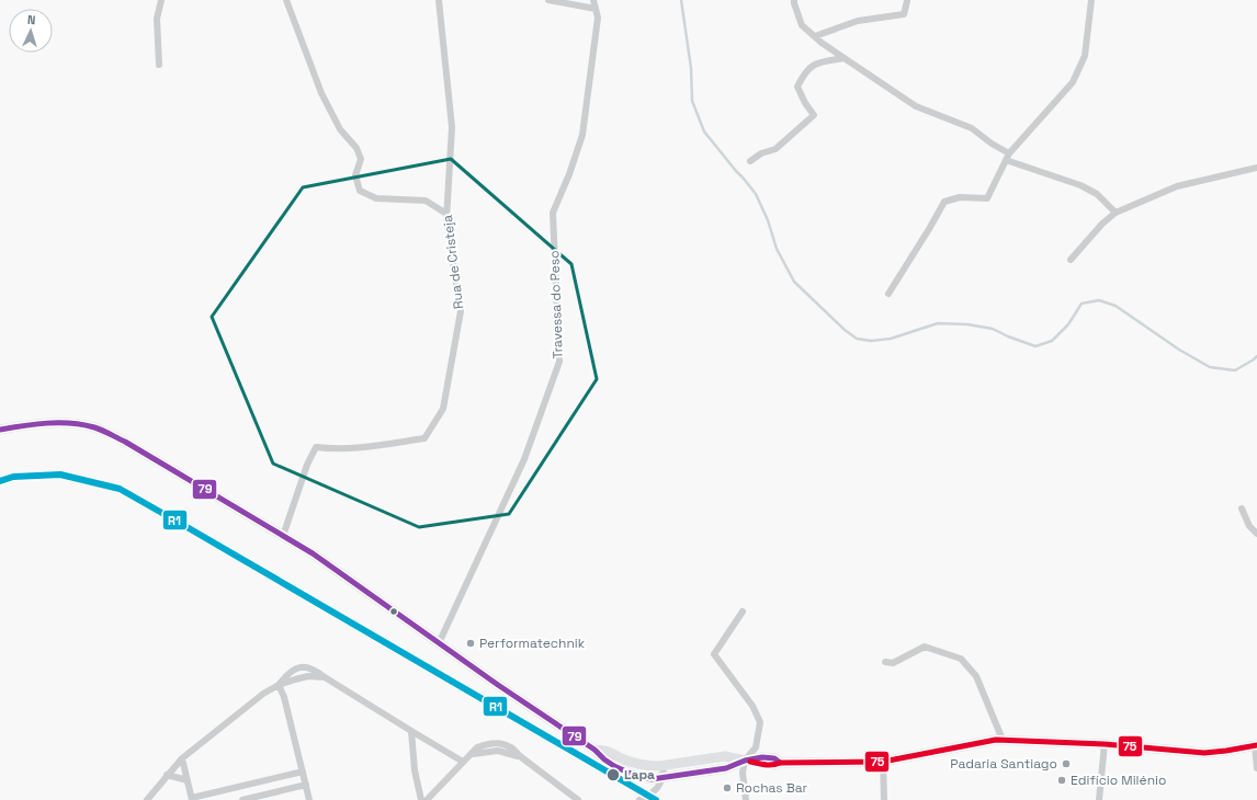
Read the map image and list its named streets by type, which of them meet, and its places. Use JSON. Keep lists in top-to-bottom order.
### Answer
{
  "streets": {
    "street": ["Rua de Cristeja", "Travessa do Peso"]
  },
  "places": [
    "Performatechnik",
    "Padaria Santiago",
    "Lapa",
    "Edifício Milénio",
    "Rochas Bar"
  ],
  "lines": ["transit line 79", "transit line R1", "transit line 75"],
  "north": "top"
}
